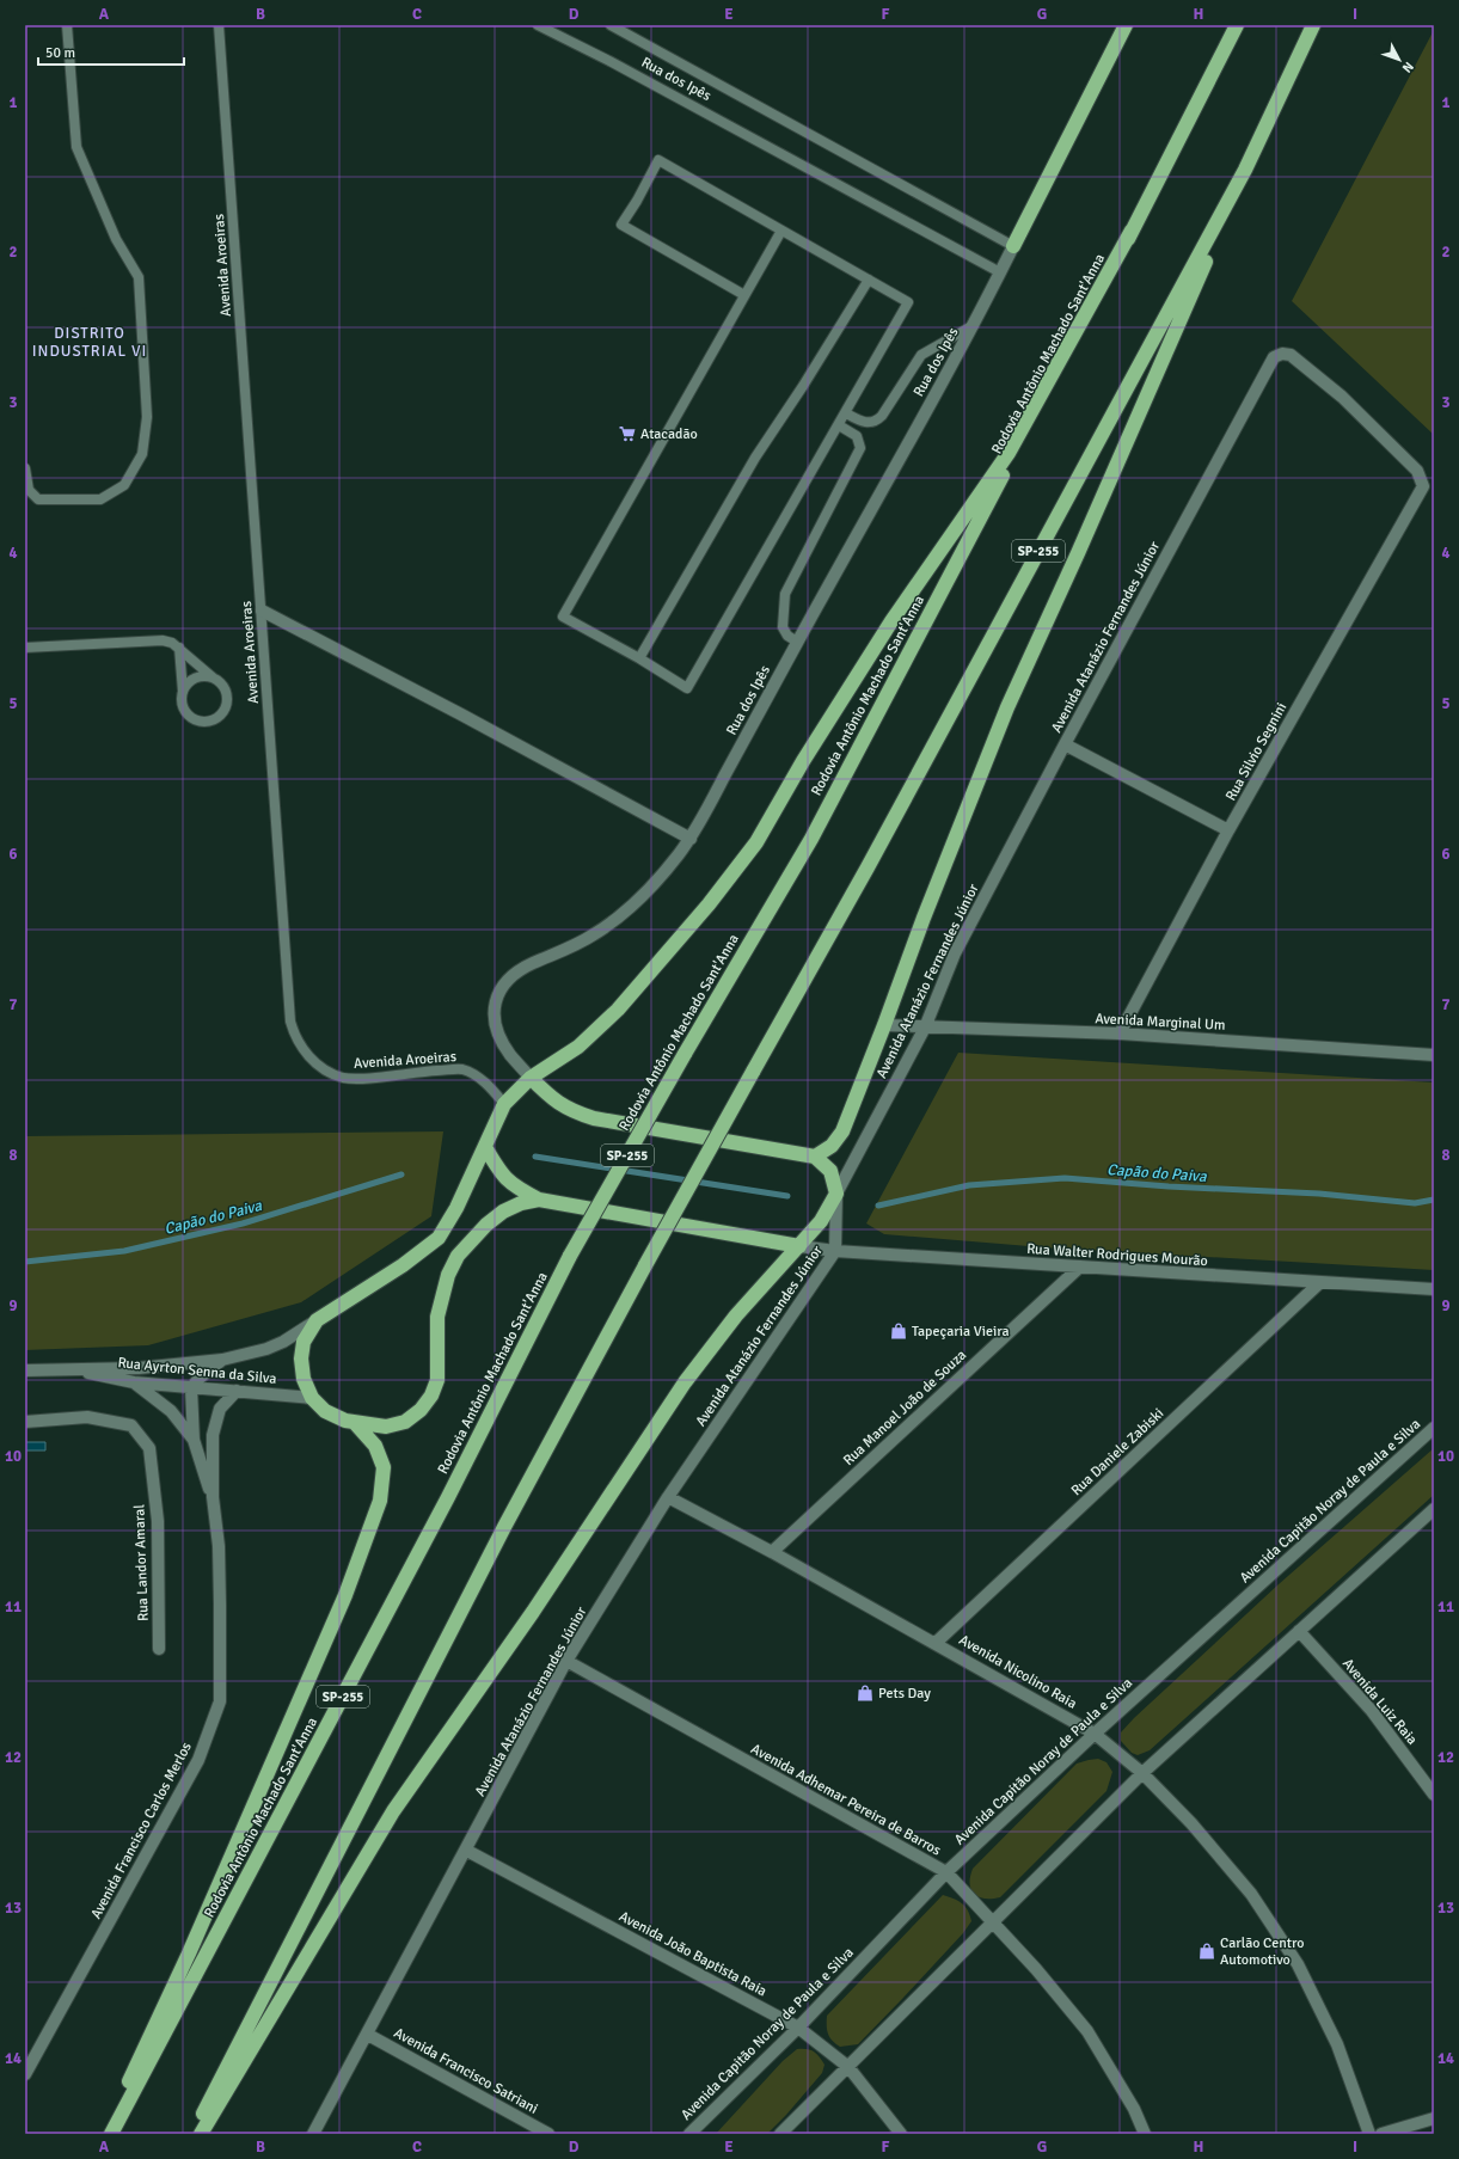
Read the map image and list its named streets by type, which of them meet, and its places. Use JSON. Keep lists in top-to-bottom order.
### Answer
{
  "streets": {
    "highway": ["Rodovia Antônio Machado Sant'Anna", "SP-255"],
    "street": [
      "Rua dos Ipês",
      "Avenida Atanázio Fernandes Júnior",
      "Rua Silvio Segnini",
      "Avenida Marginal Um",
      "Rua Walter Rodrigues Mourão",
      "Rua Ayrton Senna da Silva",
      "Rua Manoel João de Souza",
      "Rua Daniele Zabiski",
      "Avenida Capitão Noray de Paula e Silva",
      "Rua Landor Amaral",
      "Avenida Nicolino Raia",
      "Avenida Luiz Raia",
      "Avenida Adhemar Pereira de Barros",
      "Avenida Francisco Carlos Merlos",
      "Avenida João Baptista Raia",
      "Avenida Francisco Satriani"
    ],
    "lane": ["Avenida Aroeiras"]
  },
  "crossings": [
    ["Avenida Atanázio Fernandes Júnior", "Rua Silvio Segnini"],
    ["Avenida Atanázio Fernandes Júnior", "Avenida Marginal Um"],
    ["Avenida Atanázio Fernandes Júnior", "Rua Walter Rodrigues Mourão"],
    ["Avenida Atanázio Fernandes Júnior", "Avenida Nicolino Raia"],
    ["Avenida Atanázio Fernandes Júnior", "Avenida Adhemar Pereira de Barros"],
    ["Avenida Atanázio Fernandes Júnior", "Avenida João Baptista Raia"],
    ["Avenida Atanázio Fernandes Júnior", "Avenida Francisco Satriani"],
    ["Rua Silvio Segnini", "Avenida Marginal Um"],
    ["Rua Walter Rodrigues Mourão", "Rua Manoel João de Souza"],
    ["Rua Walter Rodrigues Mourão", "Rua Daniele Zabiski"],
    ["Rua Manoel João de Souza", "Avenida Nicolino Raia"],
    ["Rua Daniele Zabiski", "Avenida Nicolino Raia"],
    ["Avenida Capitão Noray de Paula e Silva", "Avenida Nicolino Raia"],
    ["Avenida Capitão Noray de Paula e Silva", "Avenida Adhemar Pereira de Barros"],
    ["Avenida Capitão Noray de Paula e Silva", "Avenida João Baptista Raia"]
  ],
  "districts": ["DISTRITO INDUSTRIAL VI"],
  "water": ["Capão do Paiva"],
  "places": {
    "supermarket": ["Atacadão"],
    "shop": ["Tapeçaria Vieira", "Pets Day", "Carlão Centro Automotivo"]
  },
  "scale_bar": "50 m",
  "north": "bottom right",
  "grid": {
    "columns": [
      "A",
      "B",
      "C",
      "D",
      "E",
      "F",
      "G",
      "H",
      "I"
    ],
    "rows": [
      "1",
      "2",
      "3",
      "4",
      "5",
      "6",
      "7",
      "8",
      "9",
      "10",
      "11",
      "12",
      "13",
      "14"
    ]
  }
}
